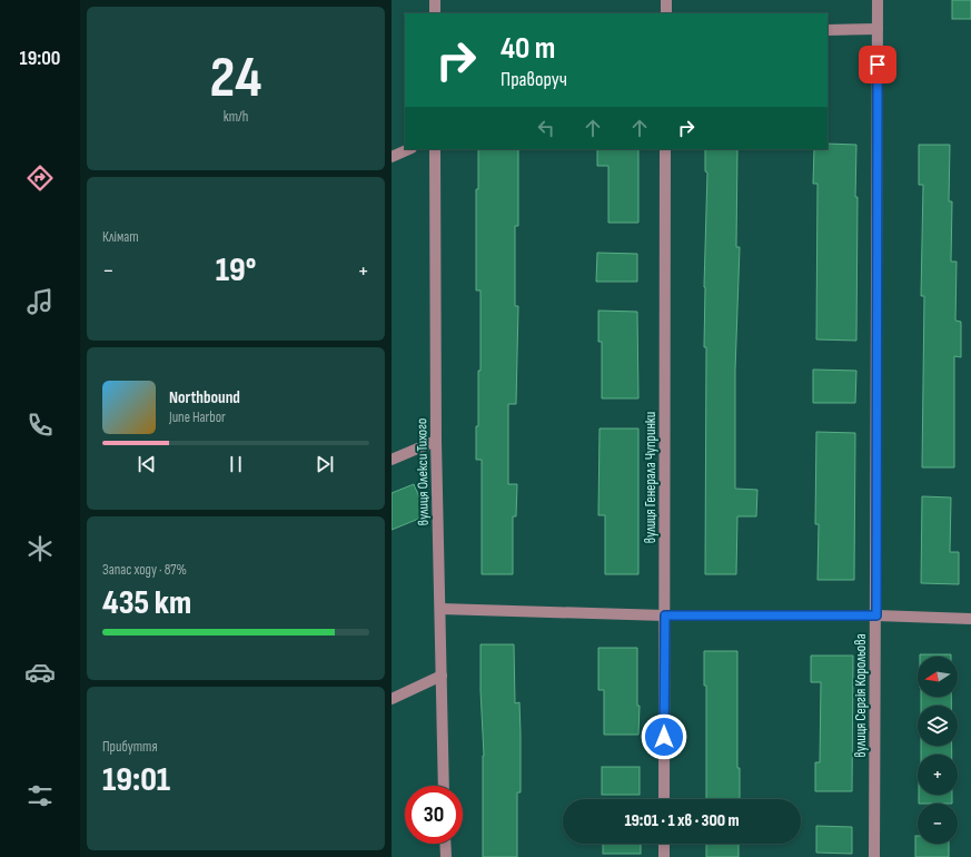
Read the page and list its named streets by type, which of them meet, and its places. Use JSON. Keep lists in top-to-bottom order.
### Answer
{
  "streets": {
    "street": ["вулиця Олекси Тихого", "вулиця Генерала Чупринки", "вулиця Сергія Корольова"]
  },
  "north": "left",
  "page": {
    "tabs": "19:00",
    "tile": [
      ["24", "km/h"],
      "Клімат",
      ["Запас ходу · 87%", "435 km"],
      ["Прибуття", "19:01"]
    ],
    "turn": ["40 m", "Праворуч"],
    "heat": ["−", "19°", "+"],
    "song": ["Northbound", "June Harbor"],
    "map_buttons": ["+", "−"],
    "limit": "30",
    "trip": "19:01 · 1 хв · 300 m"
  }
}
